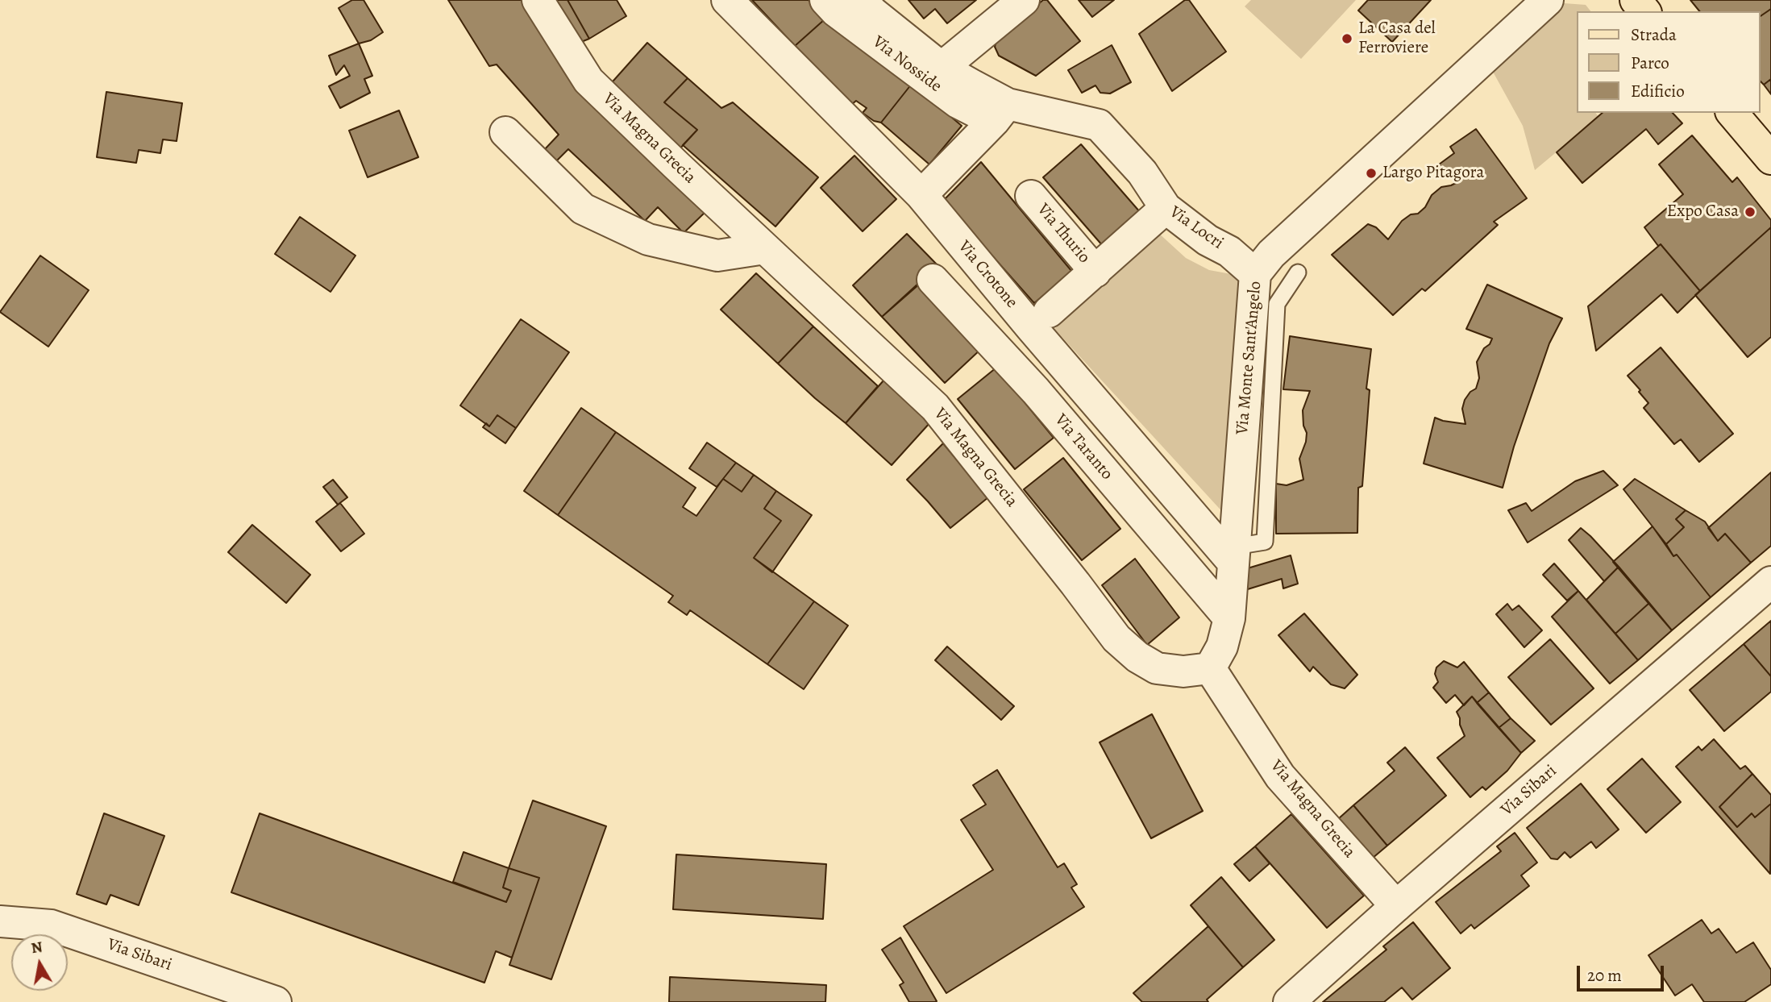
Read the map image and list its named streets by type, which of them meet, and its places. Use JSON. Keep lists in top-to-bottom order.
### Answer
{
  "streets": {
    "street": [
      "Via Nosside",
      "Via Magna Grecia",
      "Via Locri",
      "Via Thurio",
      "Via Crotone",
      "Via Monte Sant'Angelo",
      "Via Taranto",
      "Via Sibari"
    ]
  },
  "crossings": [
    ["Via Nosside", "Via Locri"],
    ["Via Magna Grecia", "Via Monte Sant'Angelo"],
    ["Via Magna Grecia", "Via Sibari"],
    ["Via Locri", "Via Monte Sant'Angelo"],
    ["Via Crotone", "Via Monte Sant'Angelo"],
    ["Via Monte Sant'Angelo", "Via Taranto"]
  ],
  "places": ["La Casa del Ferroviere", "Largo Pitagora", "Expo Casa"],
  "legend": ["Strada", "Parco", "Edificio"],
  "scale_bar": "20 m",
  "north": "top"
}
